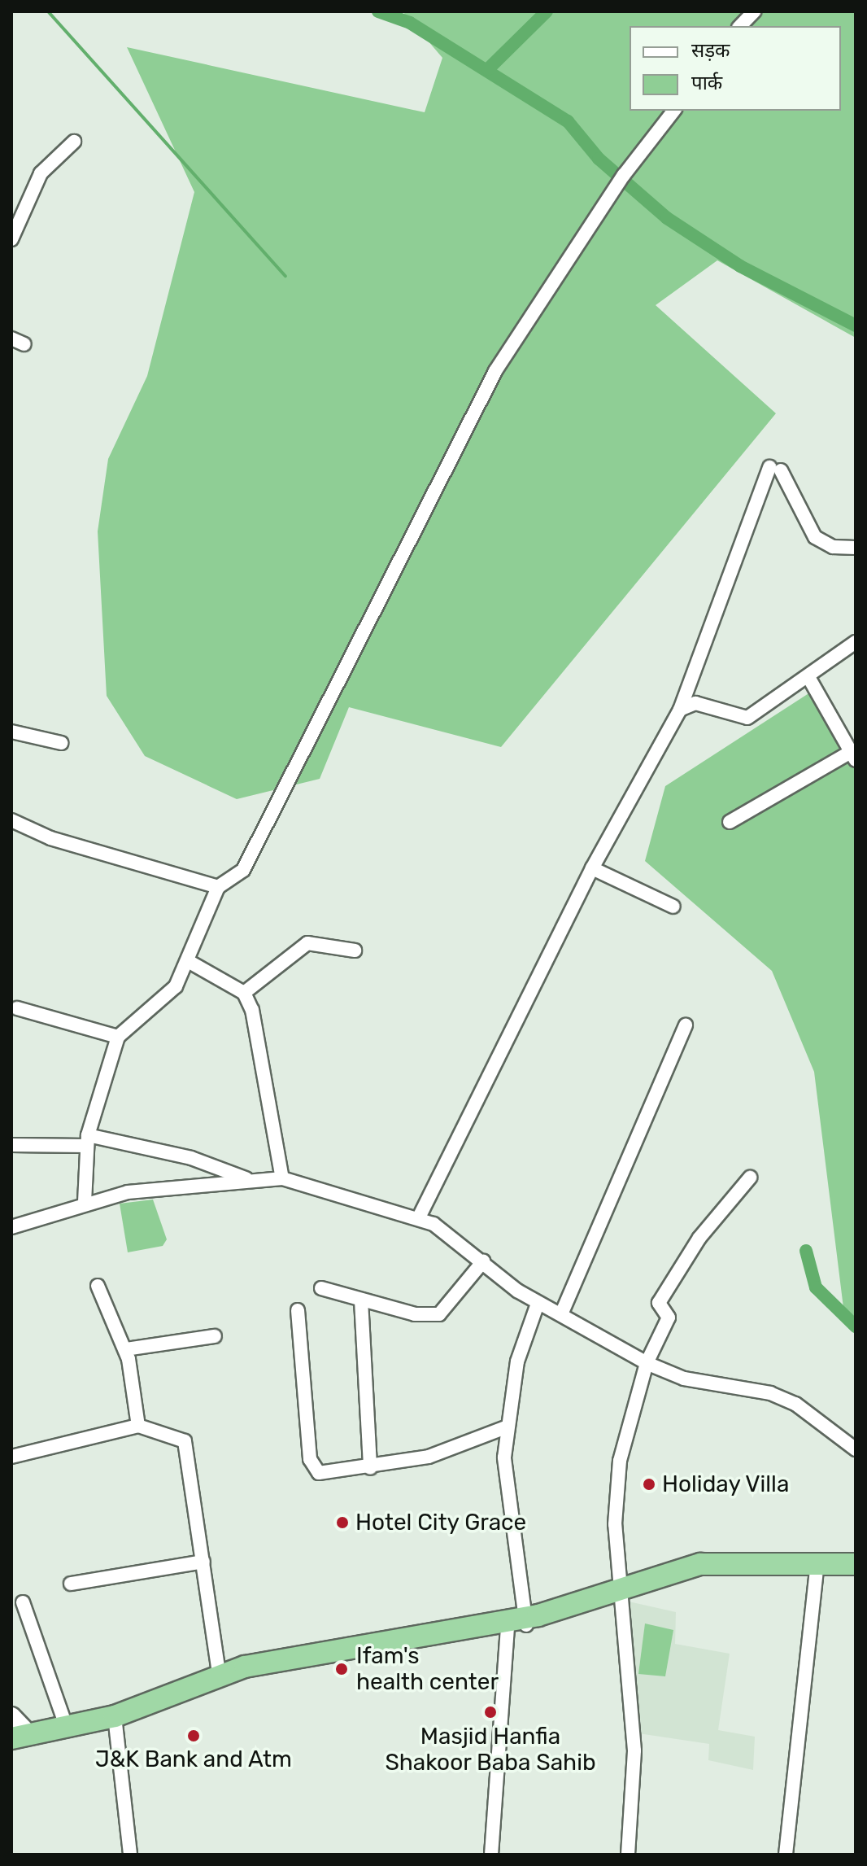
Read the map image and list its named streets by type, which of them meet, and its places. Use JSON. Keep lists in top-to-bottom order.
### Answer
{
  "places": [
    "Holiday Villa",
    "Hotel City Grace",
    "Ifam's health center",
    "Masjid Hanfia Shakoor Baba Sahib",
    "J&K Bank and Atm"
  ],
  "legend": ["सड़क", "पार्क"]
}
